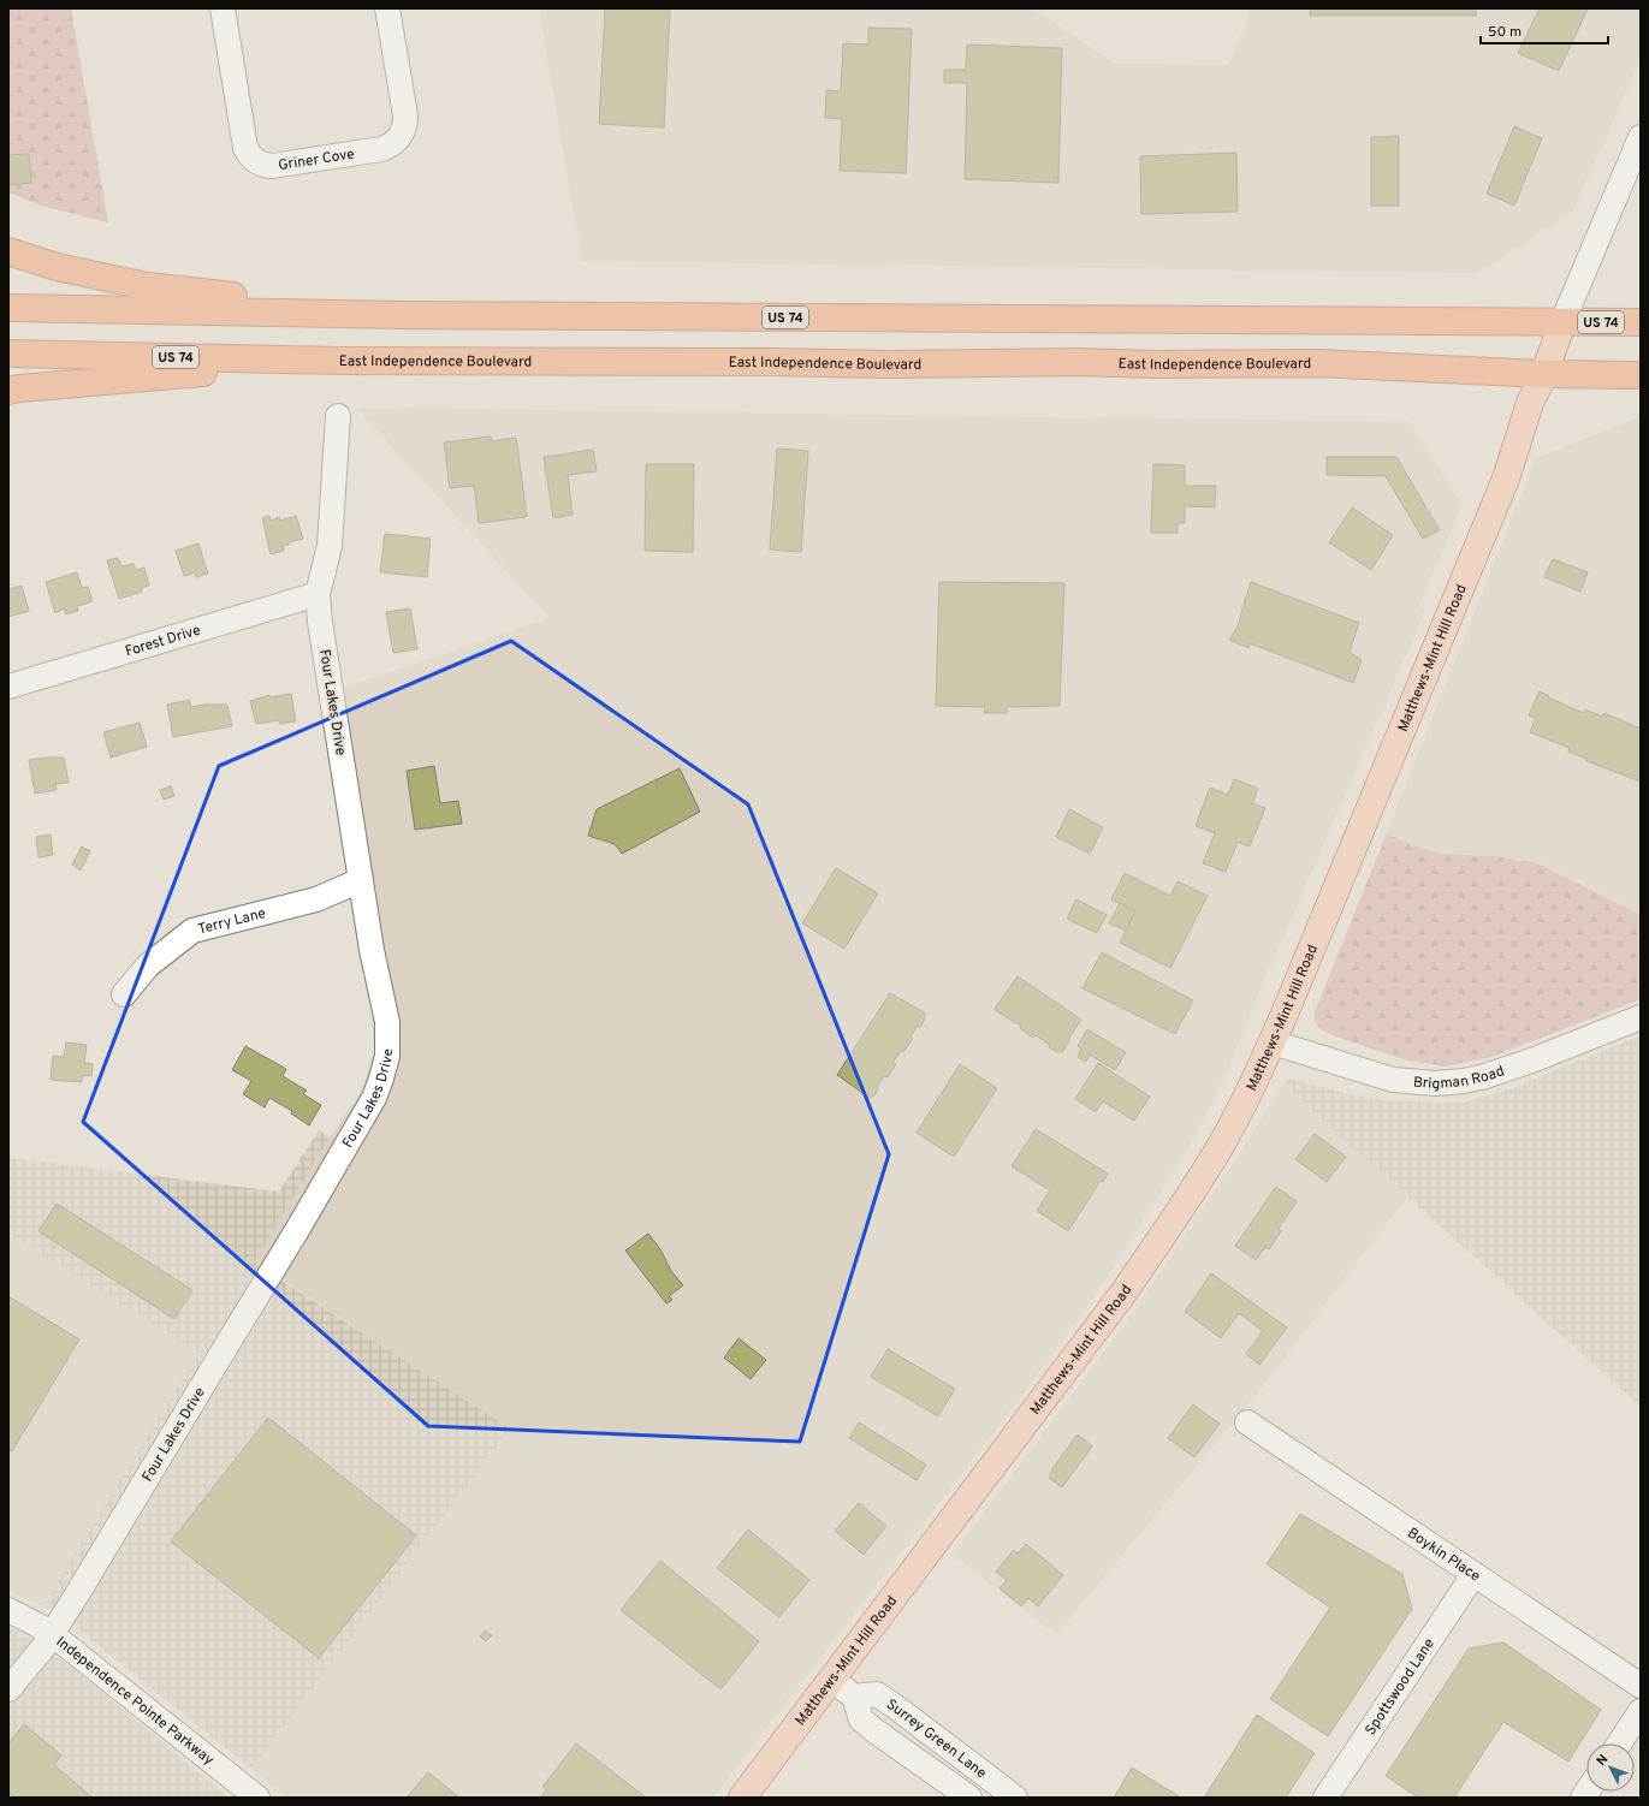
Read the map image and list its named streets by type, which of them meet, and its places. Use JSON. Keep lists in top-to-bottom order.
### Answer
{
  "streets": {
    "highway": ["US 74", "East Independence Boulevard"],
    "main road": ["Matthews-Mint Hill Road"],
    "street": [
      "Griner Cove",
      "Forest Drive",
      "Four Lakes Drive",
      "Terry Lane",
      "Brigman Road",
      "Boykin Place",
      "Spottswood Lane",
      "Independence Pointe Parkway",
      "Surrey Green Lane"
    ]
  },
  "crossings": [
    ["US 74", "Matthews-Mint Hill Road"],
    ["East Independence Boulevard", "Matthews-Mint Hill Road"],
    ["Forest Drive", "Four Lakes Drive"],
    ["Matthews-Mint Hill Road", "Brigman Road"],
    ["Four Lakes Drive", "Terry Lane"],
    ["Four Lakes Drive", "Independence Pointe Parkway"],
    ["Boykin Place", "Spottswood Lane"]
  ],
  "scale_bar": "50 m",
  "north": "top left"
}
